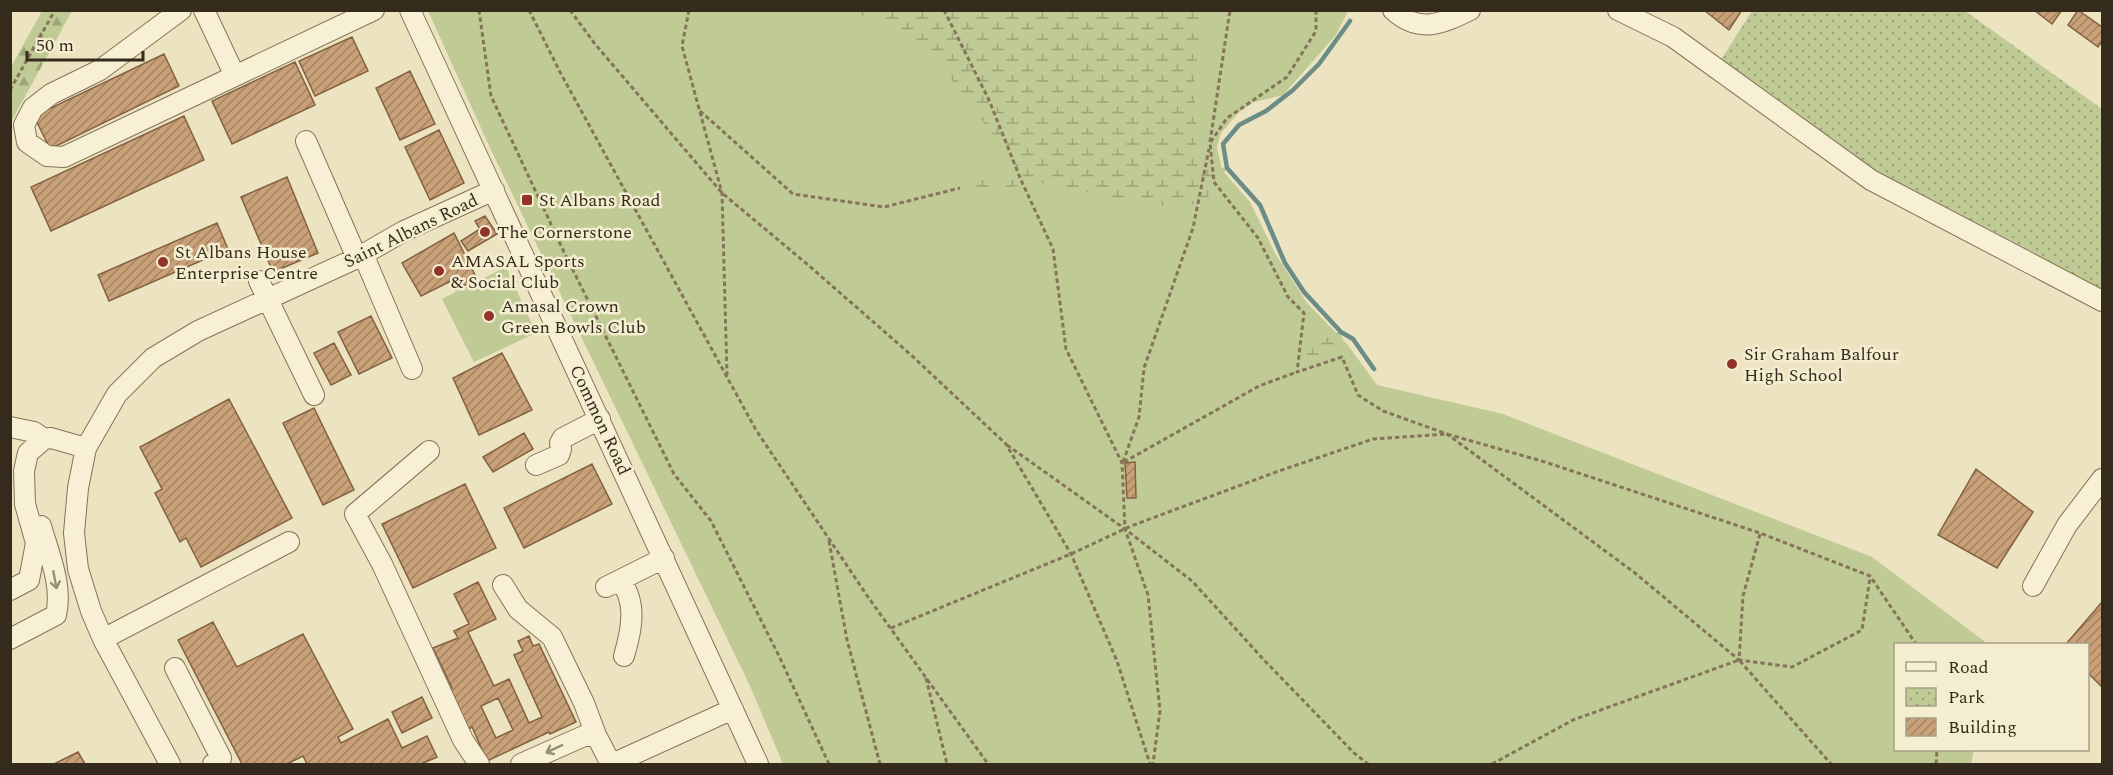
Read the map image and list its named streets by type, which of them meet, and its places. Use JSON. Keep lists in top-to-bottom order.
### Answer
{
  "streets": {
    "street": ["Saint Albans Road", "Common Road"]
  },
  "crossings": [
    ["Saint Albans Road", "Common Road"]
  ],
  "places": {
    "transit": ["St Albans Road"],
    "other": [
      "The Cornerstone",
      "St Albans House Enterprise Centre",
      "AMASAL Sports & Social Club",
      "Amasal Crown Green Bowls Club",
      "Sir Graham Balfour High School"
    ]
  },
  "legend": ["Road", "Park", "Building"],
  "scale_bar": "50 m"
}
